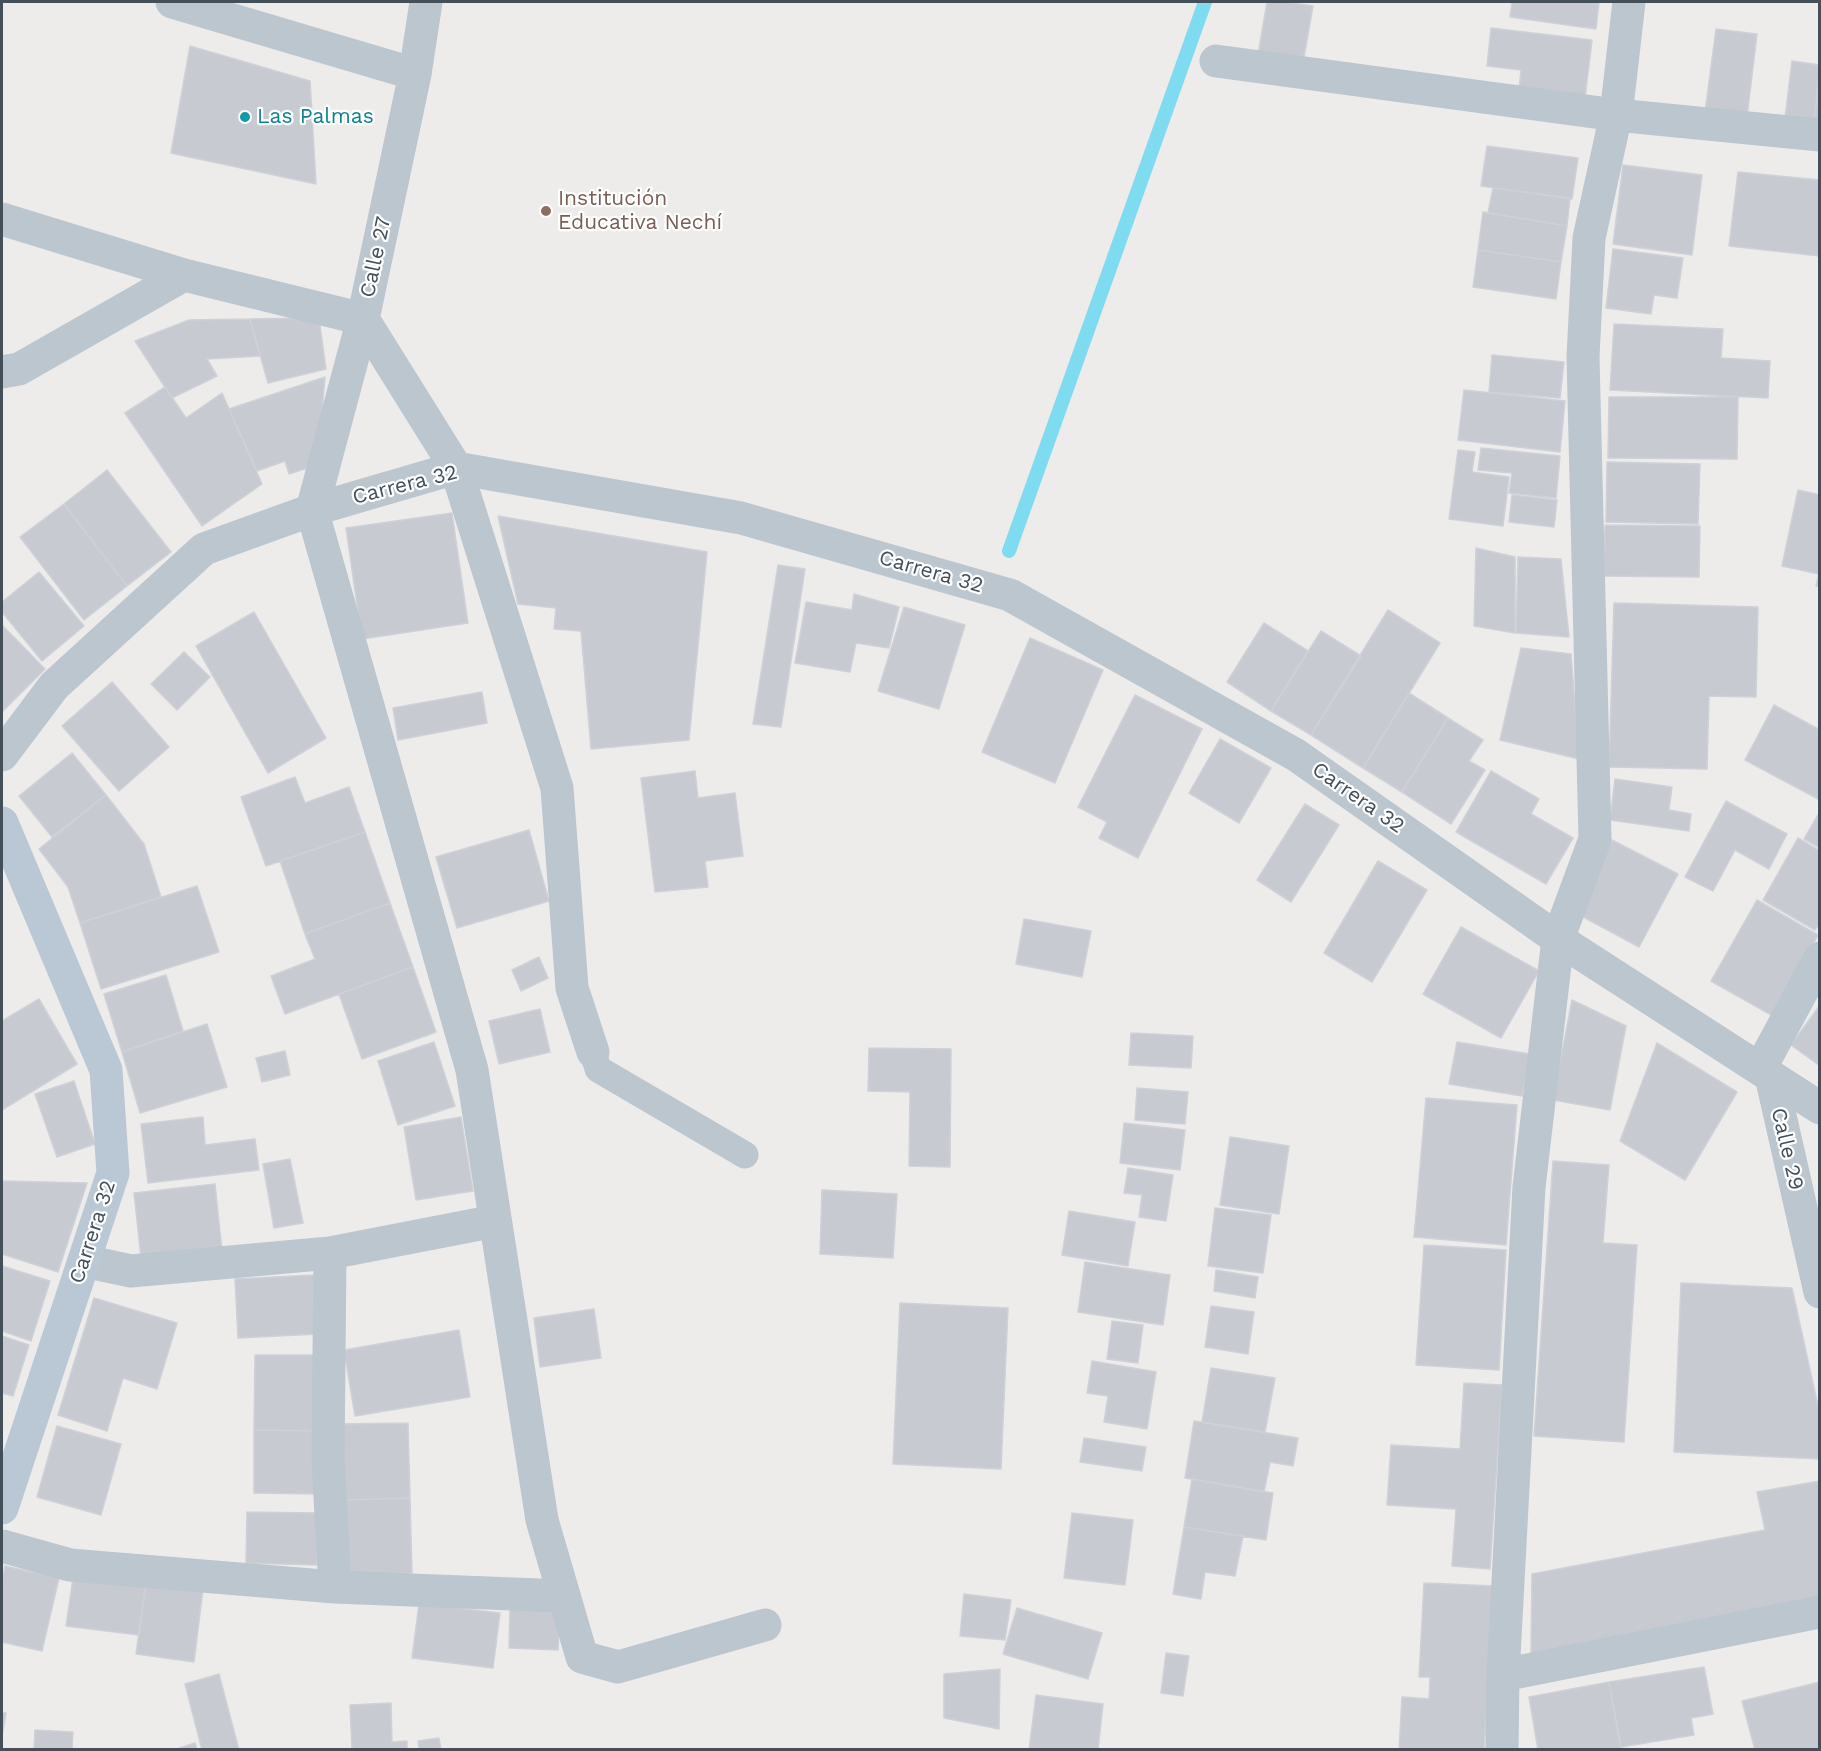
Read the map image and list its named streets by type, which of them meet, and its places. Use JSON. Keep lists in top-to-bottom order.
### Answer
{
  "streets": {
    "main road": ["Carrera 32"],
    "street": ["Calle 27", "Calle 29"]
  },
  "crossings": [
    ["Calle 27", "Carrera 32"],
    ["Carrera 32", "Calle 29"]
  ],
  "places": ["Las Palmas", "Institución Educativa Nechí"]
}
